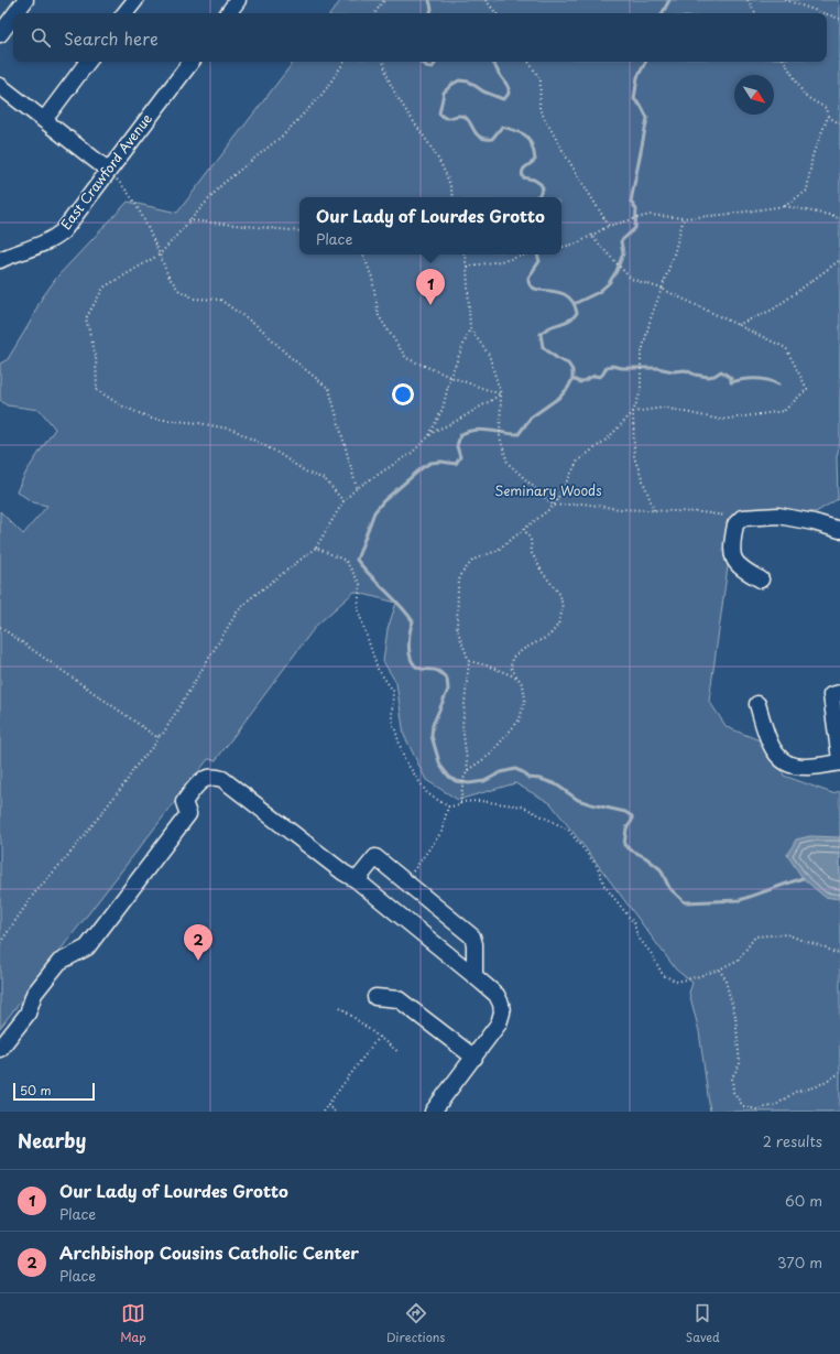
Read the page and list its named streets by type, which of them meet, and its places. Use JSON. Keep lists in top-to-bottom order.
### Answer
{
  "streets": {
    "street": ["East Crawford Avenue"]
  },
  "parks": ["Seminary Woods"],
  "scale_bar": "50 m",
  "north": "bottom right",
  "page": {
    "search": "Search here",
    "popup": ["Our Lady of Lourdes Grotto", "Place"],
    "pins": ["1", "2"],
    "scale": "50 m",
    "heading": ["Nearby", "2 results"],
    "list": [
      {
        "mark": "1",
        "name": "Our Lady of Lourdes Grotto",
        "note": "Place",
        "value": "60 m"
      },
      {
        "mark": "2",
        "name": "Archbishop Cousins Catholic Center",
        "note": "Place",
        "value": "370 m"
      }
    ],
    "nav": ["Map", "Directions", "Saved"]
  }
}
